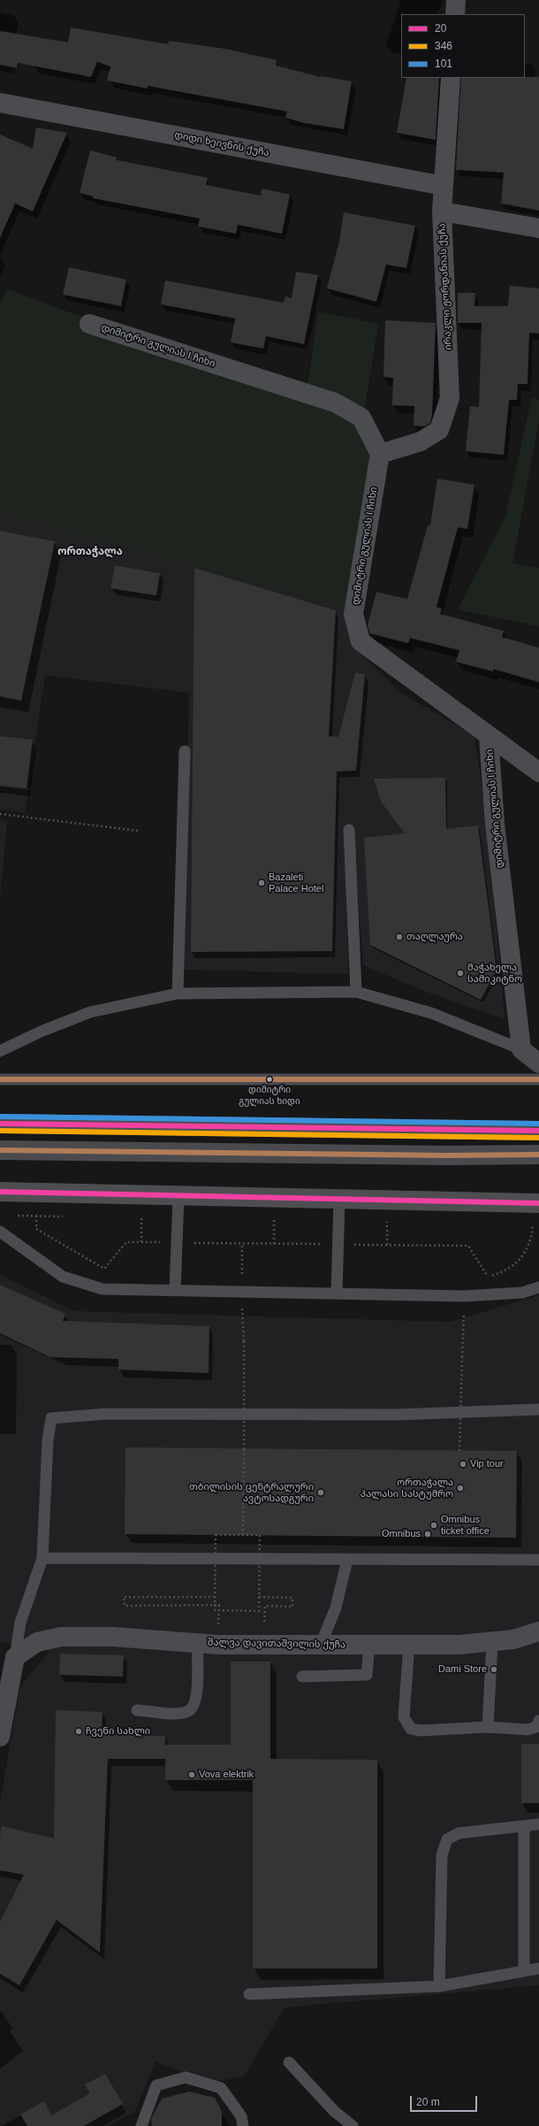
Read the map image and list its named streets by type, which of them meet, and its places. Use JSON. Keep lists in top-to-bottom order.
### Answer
{
  "streets": {
    "street": [
      "დიდი ხეივნის ქუჩა",
      "ირაკლი ჟორდანიას ქუჩა",
      "დიმიტრი გულიას I ჩიხი",
      "შალვა დავითაშვილის ქუჩა"
    ]
  },
  "crossings": [
    ["დიდი ხეივნის ქუჩა", "ირაკლი ჟორდანიას ქუჩა"],
    ["ირაკლი ჟორდანიას ქუჩა", "დიმიტრი გულიას I ჩიხი"]
  ],
  "districts": ["ორთაჭალა"],
  "places": [
    "Bazaleti Palace Hotel",
    "თაღლაურა",
    "მაჭახელა სამიკიტნო",
    "დიმიტრი გულიას ხიდი",
    "Vip tour",
    "ორთაჭალა პალასი სასტუმრო",
    "თბილისის ცენტრალური ავტოსადგური",
    "Omnibus ticket office",
    "Omnibus",
    "Dami Store",
    "ჩვენი სახლი",
    "Vova elektrik"
  ],
  "lines": ["transit line 101", "transit line 20", "transit line 346"],
  "legend": ["20", "346", "101"],
  "scale_bar": "20 m"
}
